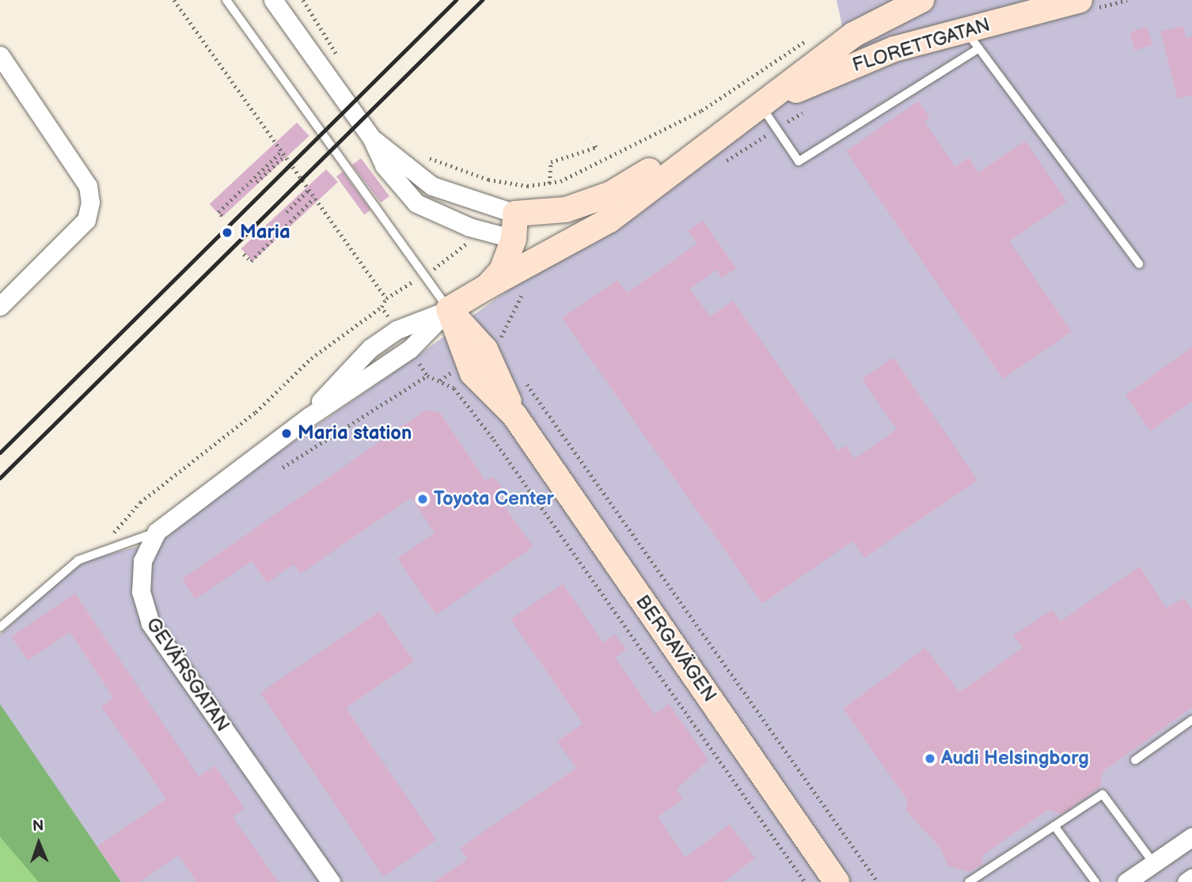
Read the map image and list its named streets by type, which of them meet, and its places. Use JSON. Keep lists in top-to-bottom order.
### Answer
{
  "streets": {
    "street": ["FLORETTGATAN", "BERGAVÄGEN", "GEVÄRSGATAN"]
  },
  "crossings": [
    ["FLORETTGATAN", "GEVÄRSGATAN"],
    ["BERGAVÄGEN", "GEVÄRSGATAN"]
  ],
  "places": [
    "Maria",
    "Maria station",
    "Toyota Center",
    "Audi Helsingborg"
  ],
  "north": "top"
}
